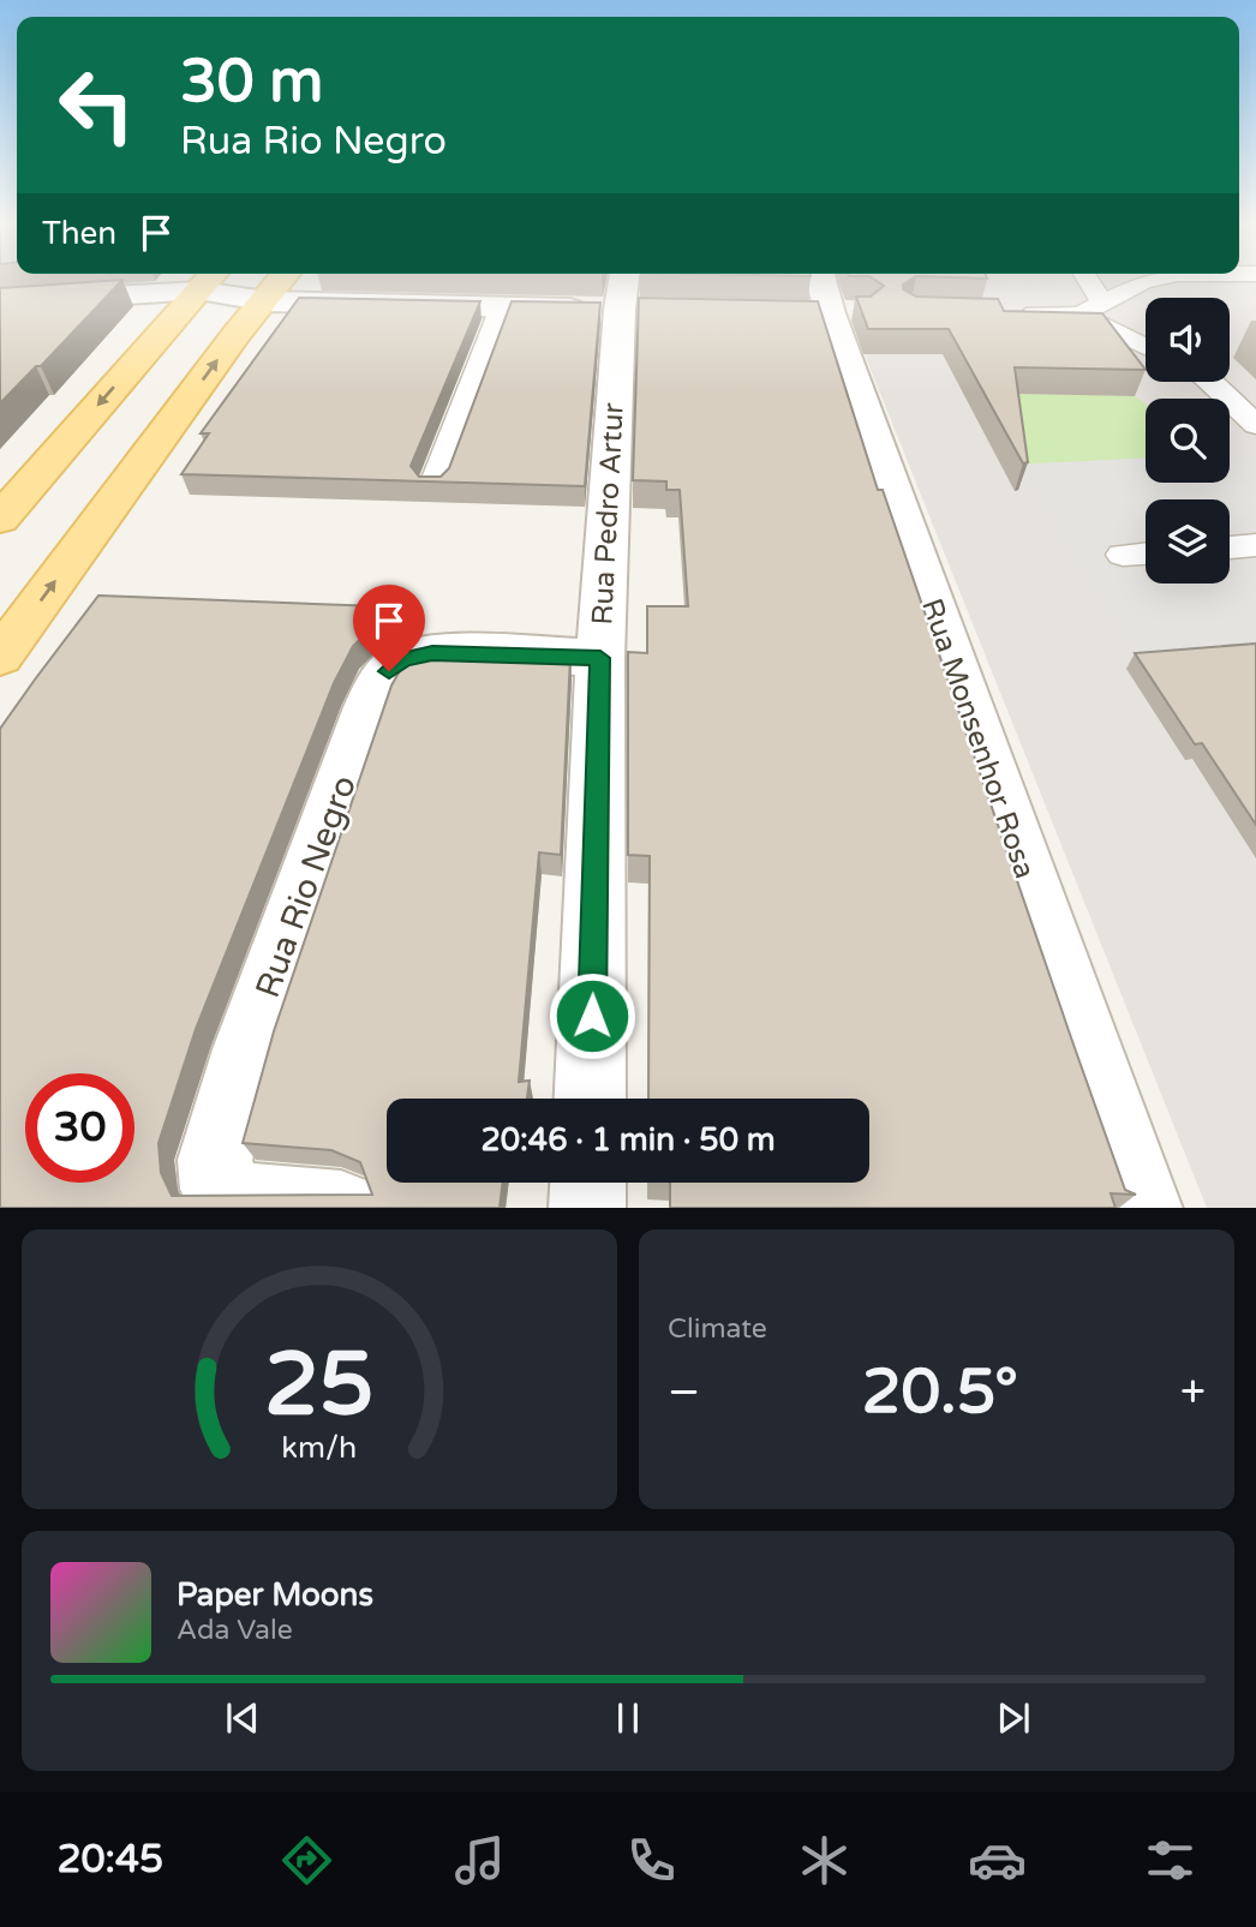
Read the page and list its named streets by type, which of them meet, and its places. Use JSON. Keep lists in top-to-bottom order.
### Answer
{
  "streets": {
    "street": ["Rua Pedro Artur", "Rua Monsenhor Rosa", "Rua Rio Negro"]
  },
  "crossings": [
    ["Rua Pedro Artur", "Rua Rio Negro"]
  ],
  "page": {
    "turn": ["30 m", "Rua Rio Negro"],
    "then": "Then",
    "limit": "30",
    "trip": "20:46 · 1 min · 50 m",
    "tile": "Climate",
    "heat": ["−", "20.5°", "+"],
    "song": ["Paper Moons", "Ada Vale"],
    "tabs": "20:45",
    "gauge": ["25", "km/h"]
  }
}
